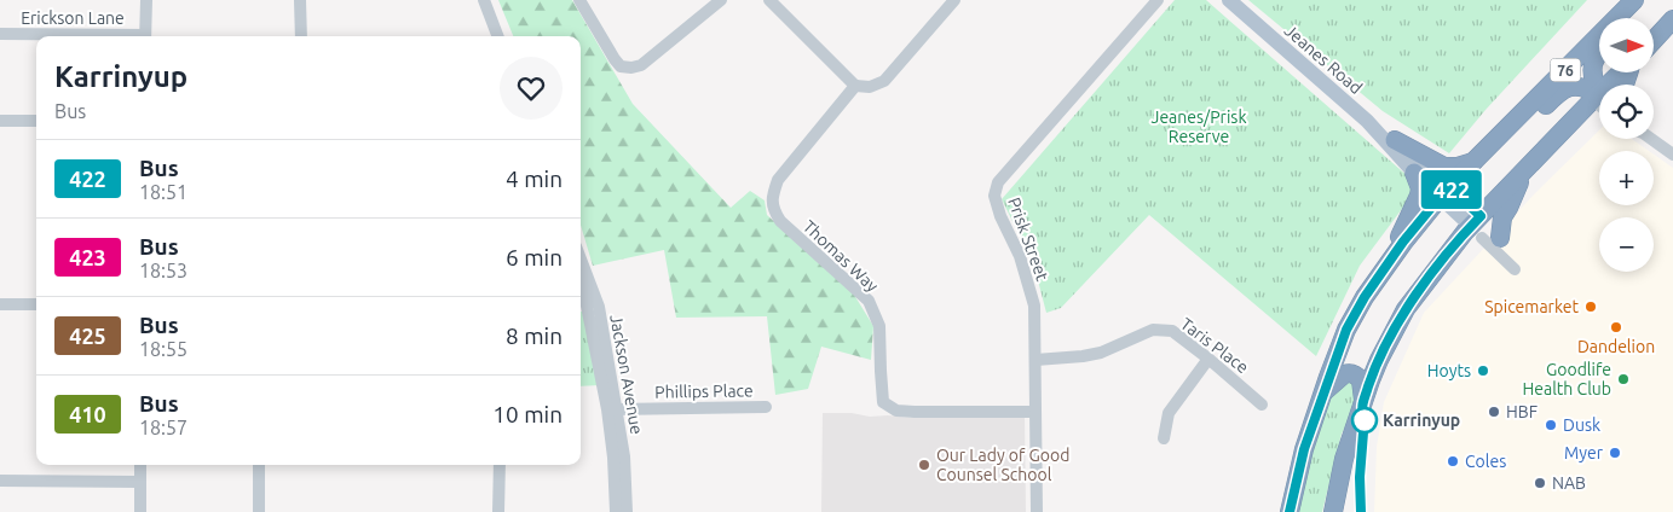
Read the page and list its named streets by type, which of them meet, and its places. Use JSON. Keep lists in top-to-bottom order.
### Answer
{
  "streets": {
    "highway": ["76"],
    "main road": ["Jeanes Road"],
    "street": [
      "Erickson Lane",
      "Prisk Street",
      "Thomas Way",
      "Taris Place",
      "Jackson Avenue",
      "Phillips Place"
    ]
  },
  "crossings": [
    ["Jeanes Road", "76"],
    ["Prisk Street", "Thomas Way"],
    ["Prisk Street", "Taris Place"],
    ["Jackson Avenue", "Phillips Place"]
  ],
  "parks": ["Jeanes/Prisk Reserve"],
  "places": [
    "Spicemarket",
    "Dandelion",
    "Hoyts",
    "Goodlife Health Club",
    "HBF",
    "Karrinyup",
    "Dusk",
    "Myer",
    "Coles",
    "Our Lady of Good Counsel School",
    "NAB"
  ],
  "lines": ["bus line 422"],
  "north": "right",
  "page": {
    "on_map": "422",
    "map_buttons": ["+", "−"],
    "heading": ["Karrinyup", "Bus"],
    "list": [
      {
        "mark": "422",
        "name": "Bus",
        "note": "18:51",
        "value": "4 min"
      },
      {
        "mark": "423",
        "name": "Bus",
        "note": "18:53",
        "value": "6 min"
      },
      {
        "mark": "425",
        "name": "Bus",
        "note": "18:55",
        "value": "8 min"
      },
      {
        "mark": "410",
        "name": "Bus",
        "note": "18:57",
        "value": "10 min"
      }
    ]
  }
}
